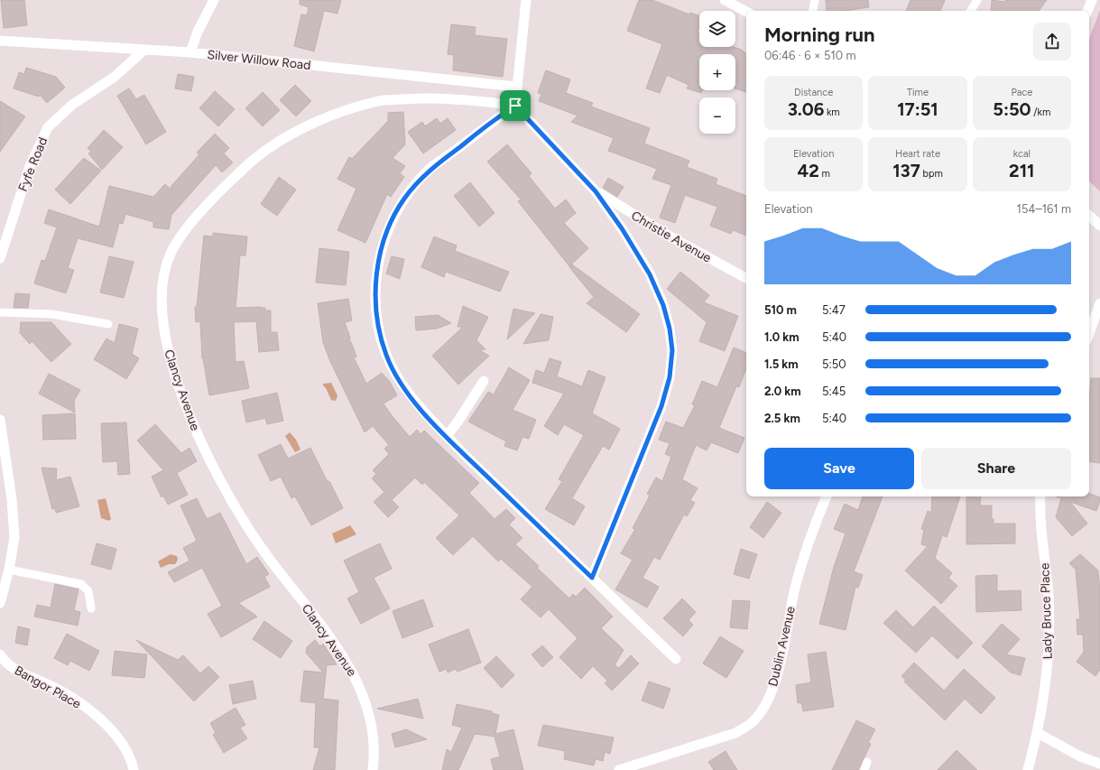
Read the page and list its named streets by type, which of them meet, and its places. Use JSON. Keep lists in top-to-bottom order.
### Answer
{
  "streets": {
    "street": [
      "Silver Willow Road",
      "Fyfe Road",
      "Christie Avenue",
      "Clancy Avenue",
      "Lady Bruce Place",
      "Dublin Avenue",
      "Bangor Place"
    ]
  },
  "crossings": [
    ["Silver Willow Road", "Fyfe Road"]
  ],
  "page": {
    "map_buttons": ["+", "−"],
    "heading": ["Morning run", "06:46 · 6 × 510 m"],
    "stats": [
      ["Distance", "3.06 km"],
      ["Time", "17:51"],
      ["Pace", "5:50 /km"],
      ["Elevation", "42 m"],
      ["Heart rate", "137 bpm"],
      ["kcal", "211"]
    ],
    "chart": ["Elevation", "154–161 m"],
    "list": [
      {
        "name": "510 m",
        "note": "5:47"
      },
      {
        "name": "1.0 km",
        "note": "5:40"
      },
      {
        "name": "1.5 km",
        "note": "5:50"
      },
      {
        "name": "2.0 km",
        "note": "5:45"
      },
      {
        "name": "2.5 km",
        "note": "5:40"
      }
    ],
    "buttons": ["Save", "Share"]
  }
}
